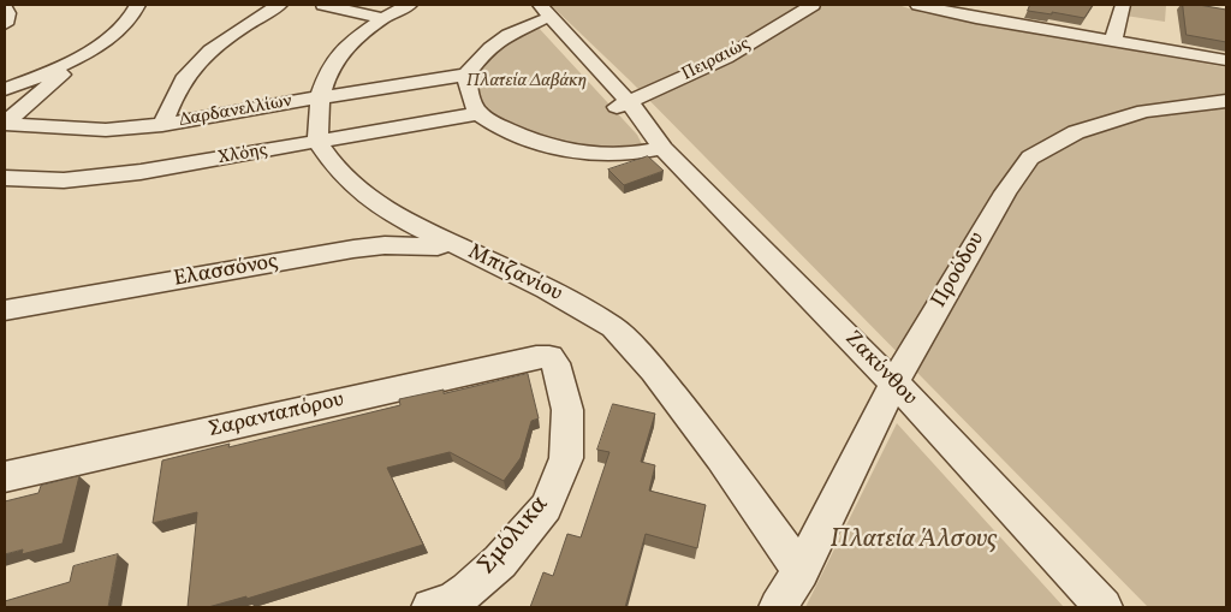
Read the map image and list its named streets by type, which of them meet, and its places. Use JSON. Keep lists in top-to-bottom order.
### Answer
{
  "streets": {
    "street": [
      "Πειραιώς",
      "Δαρδανελλίων",
      "Χλόης",
      "Προόδου",
      "Ελασσόνος",
      "Μπιζανίου",
      "Ζακύνθου",
      "Σαρανταπόρου",
      "Σμόλικα"
    ]
  },
  "crossings": [
    ["Χλόης", "Μπιζανίου"],
    ["Προόδου", "Μπιζανίου"],
    ["Προόδου", "Ζακύνθου"],
    ["Ελασσόνος", "Μπιζανίου"],
    ["Σαρανταπόρου", "Σμόλικα"]
  ],
  "parks": ["Πλατεία Δαβάκη", "Πλατεία Άλσους"]
}
